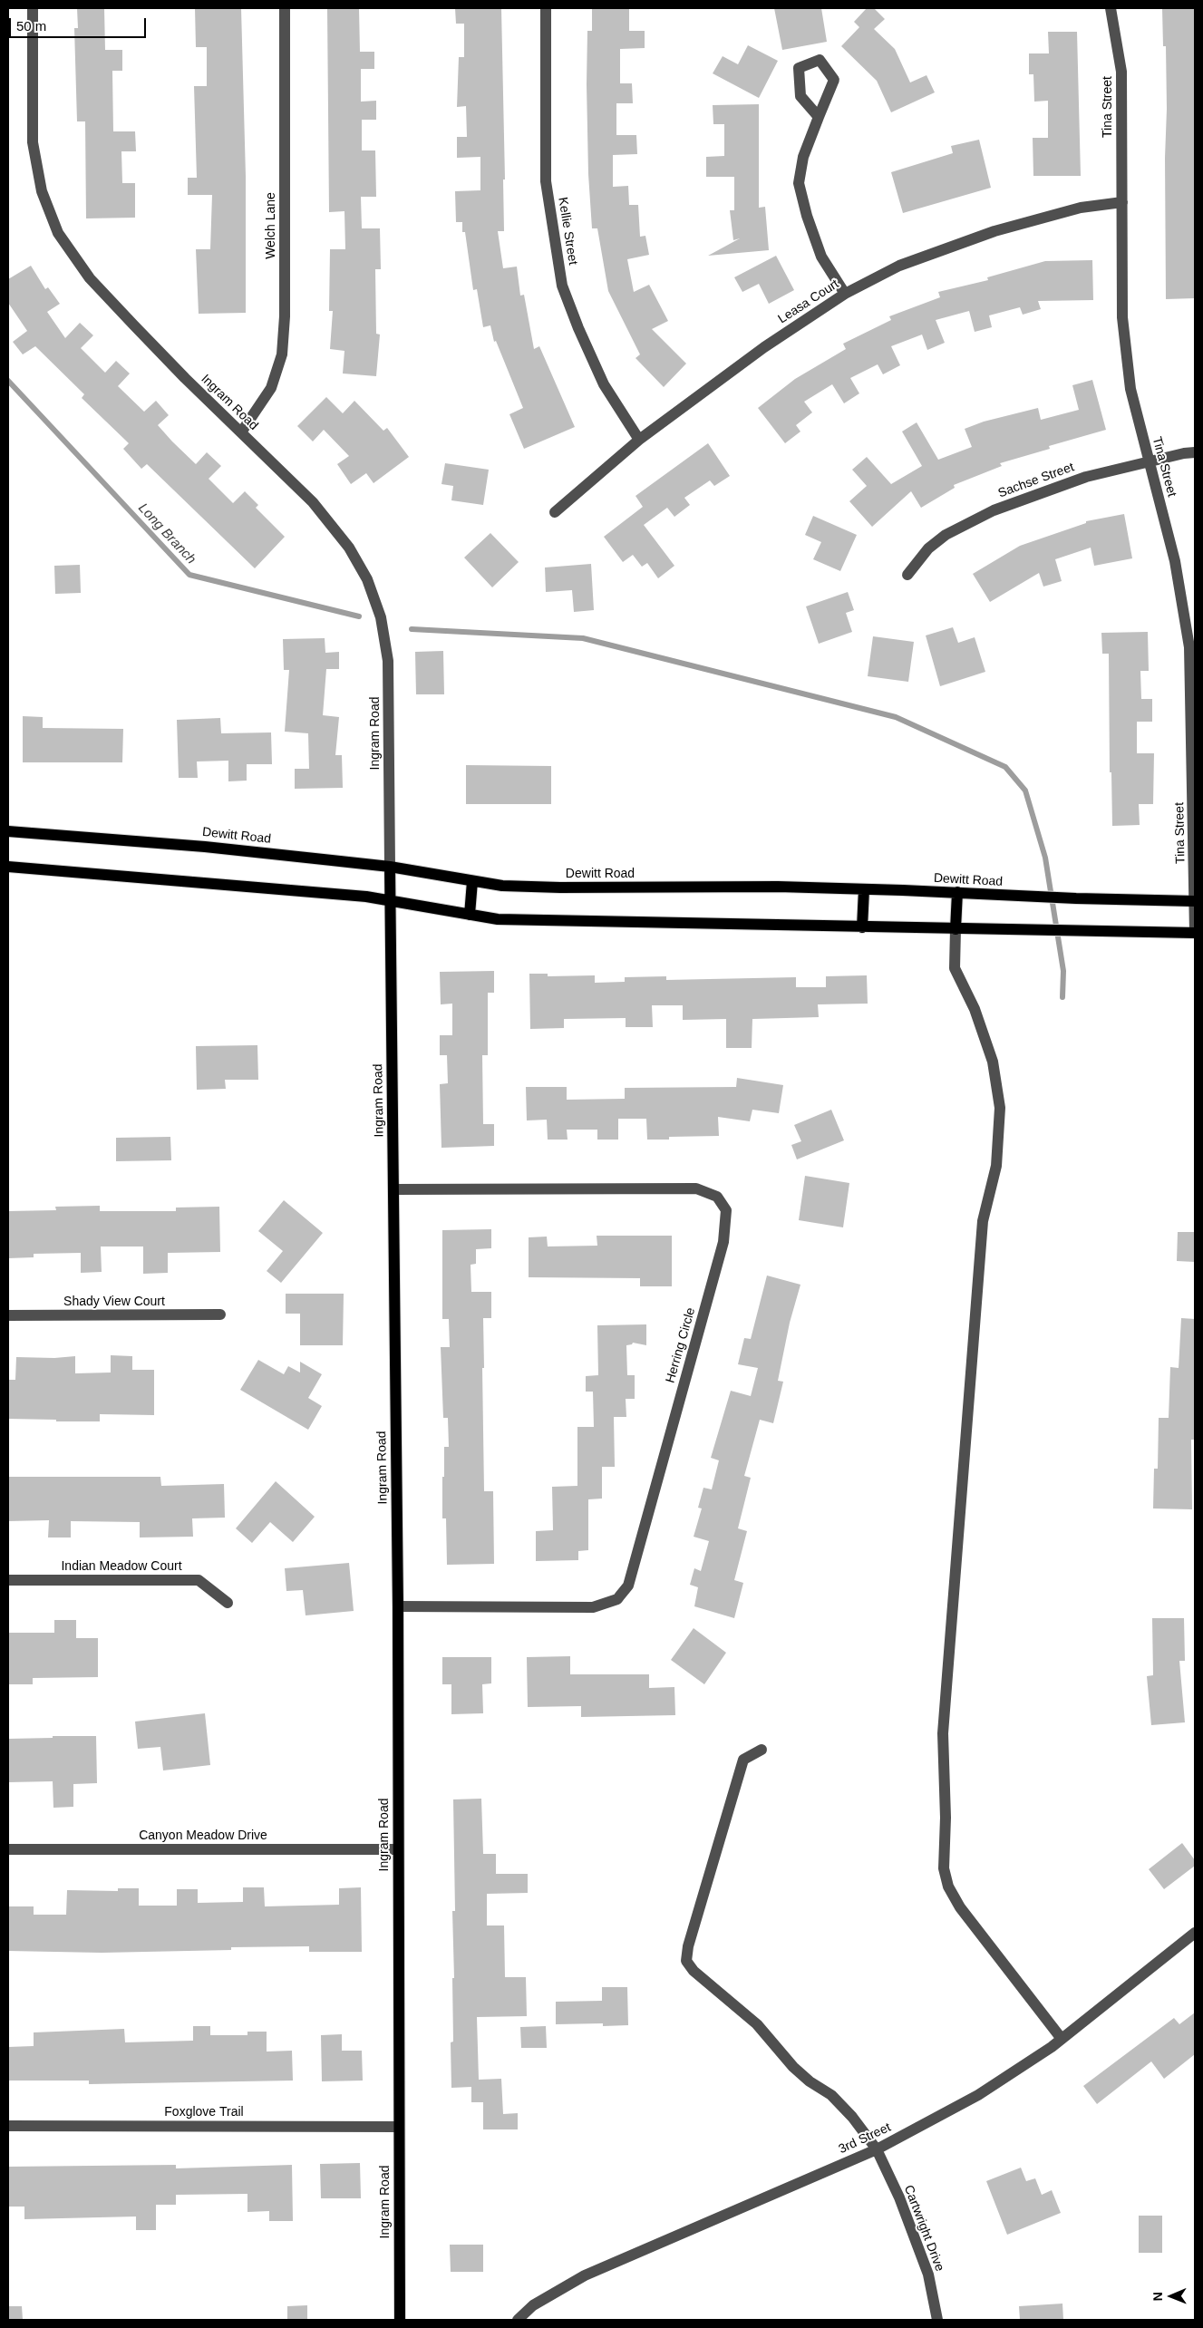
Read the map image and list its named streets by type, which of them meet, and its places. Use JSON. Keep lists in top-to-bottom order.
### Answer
{
  "streets": {
    "main road": ["Ingram Road", "Dewitt Road"],
    "street": [
      "Tina Street",
      "Welch Lane",
      "Kellie Street",
      "Leasa Court",
      "Sachse Street",
      "Shady View Court",
      "Herring Circle",
      "Indian Meadow Court",
      "Canyon Meadow Drive",
      "Foxglove Trail",
      "3rd Street",
      "Cartwright Drive"
    ]
  },
  "crossings": [
    ["Tina Street", "Leasa Court"],
    ["Tina Street", "Sachse Street"],
    ["Tina Street", "Dewitt Road"],
    ["Welch Lane", "Ingram Road"],
    ["Kellie Street", "Leasa Court"],
    ["Ingram Road", "Dewitt Road"],
    ["Ingram Road", "Herring Circle"],
    ["Ingram Road", "Canyon Meadow Drive"],
    ["Ingram Road", "Foxglove Trail"],
    ["3rd Street", "Cartwright Drive"]
  ],
  "water": ["Long Branch"],
  "scale_bar": "50 m",
  "north": "left"
}
